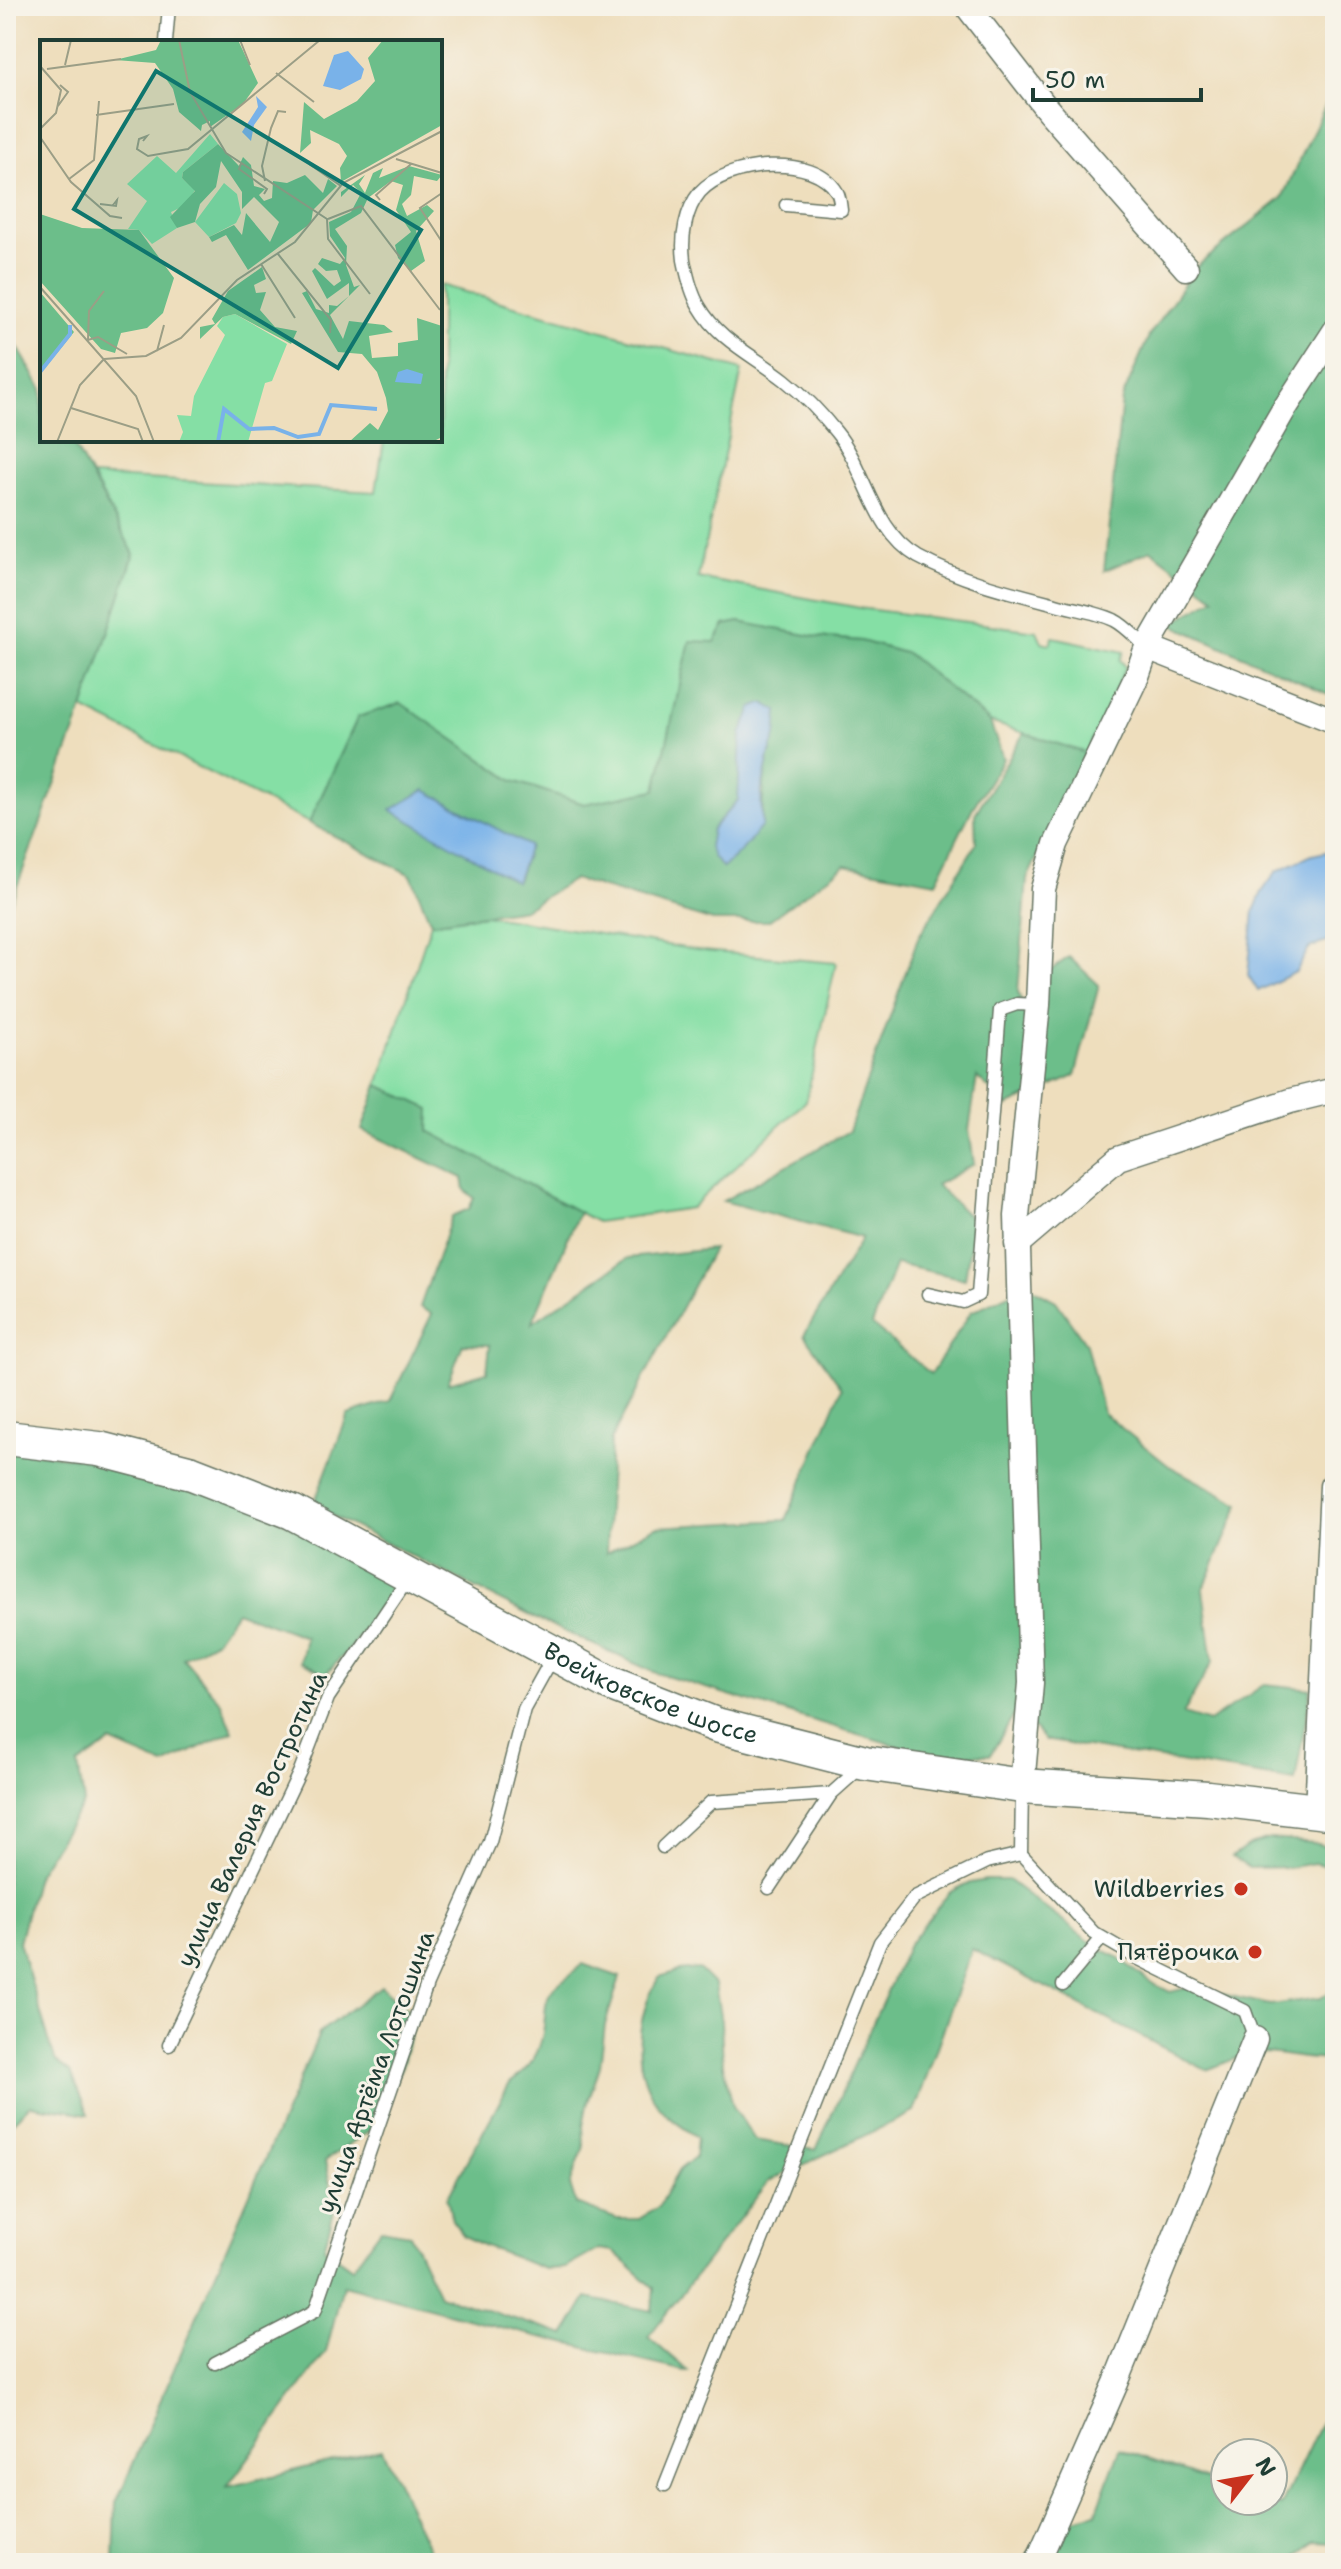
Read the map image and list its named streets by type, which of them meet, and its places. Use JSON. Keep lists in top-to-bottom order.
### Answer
{
  "streets": {
    "street": ["Воейковское шоссе"],
    "lane": ["улица Валерия Востротина", "улица Артёма Лотошина"]
  },
  "crossings": [
    ["Воейковское шоссе", "улица Валерия Востротина"],
    ["Воейковское шоссе", "улица Артёма Лотошина"]
  ],
  "places": ["Wildberries", "Пятёрочка"],
  "scale_bar": "50 m",
  "north": "top right"
}
